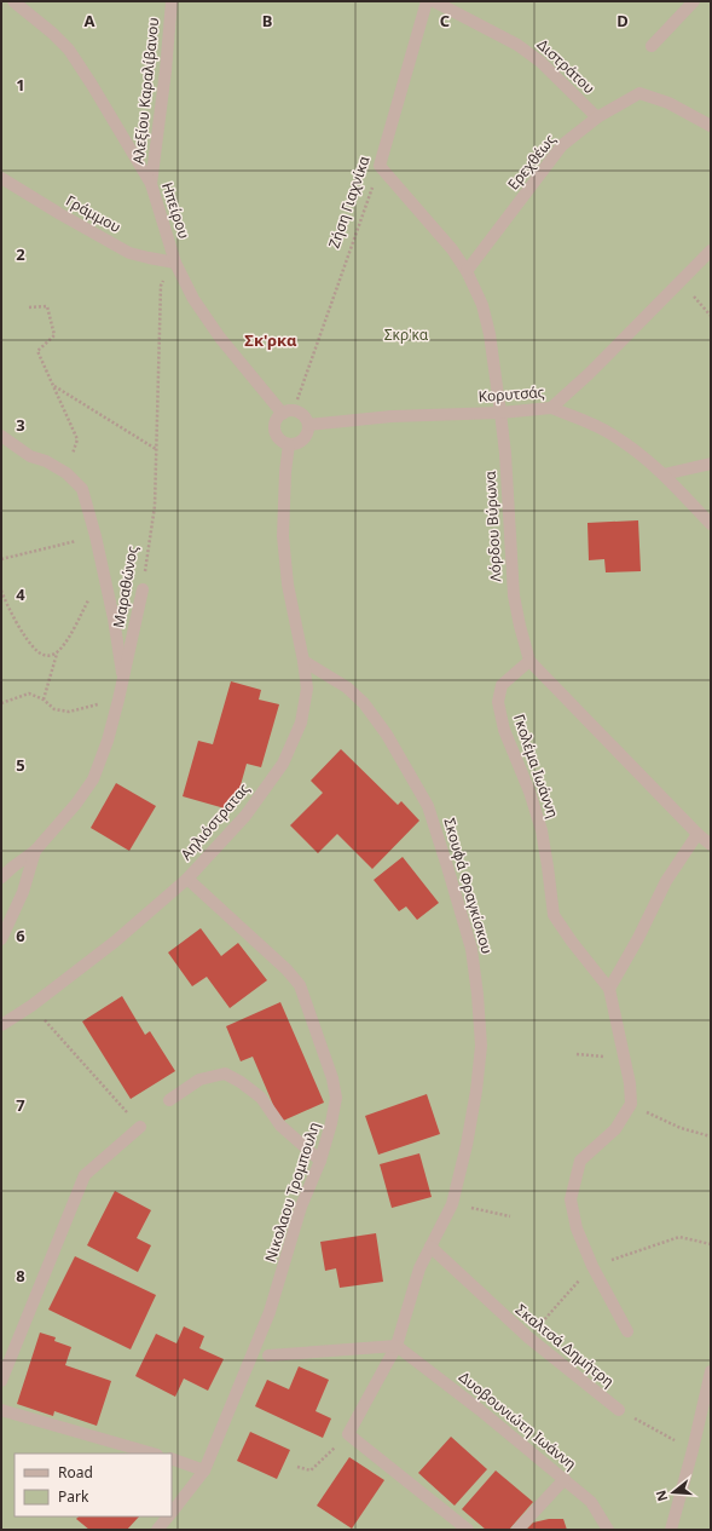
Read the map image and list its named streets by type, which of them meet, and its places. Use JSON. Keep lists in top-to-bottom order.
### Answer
{
  "streets": {
    "street": [
      "Διστράτου",
      "Αλεξίου Καραλίβανου",
      "Ερεχθέως",
      "Ζήση Γιαχνίκα",
      "Ηπείρου",
      "Γράμμου",
      "Κορυτσάς",
      "Λόρδου Βύρωνα",
      "Μαραθώνος",
      "Γκολέμα Ιωάννη",
      "Αηλιόστρατας",
      "Σκουφά Φραγκίσκου",
      "Νικολαου Τρομπουλη",
      "Σκαλτσά Δημήτρη",
      "Δυοβουνιώτη Ιωάννη"
    ]
  },
  "crossings": [
    ["Διστράτου", "Ερεχθέως"],
    ["Αλεξίου Καραλίβανου", "Ηπείρου"],
    ["Ερεχθέως", "Λόρδου Βύρωνα"],
    ["Ζήση Γιαχνίκα", "Ηπείρου"],
    ["Ζήση Γιαχνίκα", "Κορυτσάς"],
    ["Ζήση Γιαχνίκα", "Λόρδου Βύρωνα"],
    ["Ζήση Γιαχνίκα", "Αηλιόστρατας"],
    ["Ηπείρου", "Γράμμου"],
    ["Ηπείρου", "Κορυτσάς"],
    ["Ηπείρου", "Μαραθώνος"],
    ["Ηπείρου", "Αηλιόστρατας"],
    ["Γράμμου", "Μαραθώνος"],
    ["Κορυτσάς", "Λόρδου Βύρωνα"],
    ["Κορυτσάς", "Αηλιόστρατας"],
    ["Λόρδου Βύρωνα", "Γκολέμα Ιωάννη"],
    ["Αηλιόστρατας", "Σκουφά Φραγκίσκου"],
    ["Αηλιόστρατας", "Νικολαου Τρομπουλη"],
    ["Σκουφά Φραγκίσκου", "Σκαλτσά Δημήτρη"],
    ["Σκουφά Φραγκίσκου", "Δυοβουνιώτη Ιωάννη"]
  ],
  "districts": ["Σκ'ρκα"],
  "parks": ["Σκρ'κα"],
  "legend": ["Road", "Park"],
  "north": "left",
  "grid": {
    "columns": [
      "A",
      "B",
      "C",
      "D"
    ],
    "rows": [
      "1",
      "2",
      "3",
      "4",
      "5",
      "6",
      "7",
      "8"
    ]
  }
}
